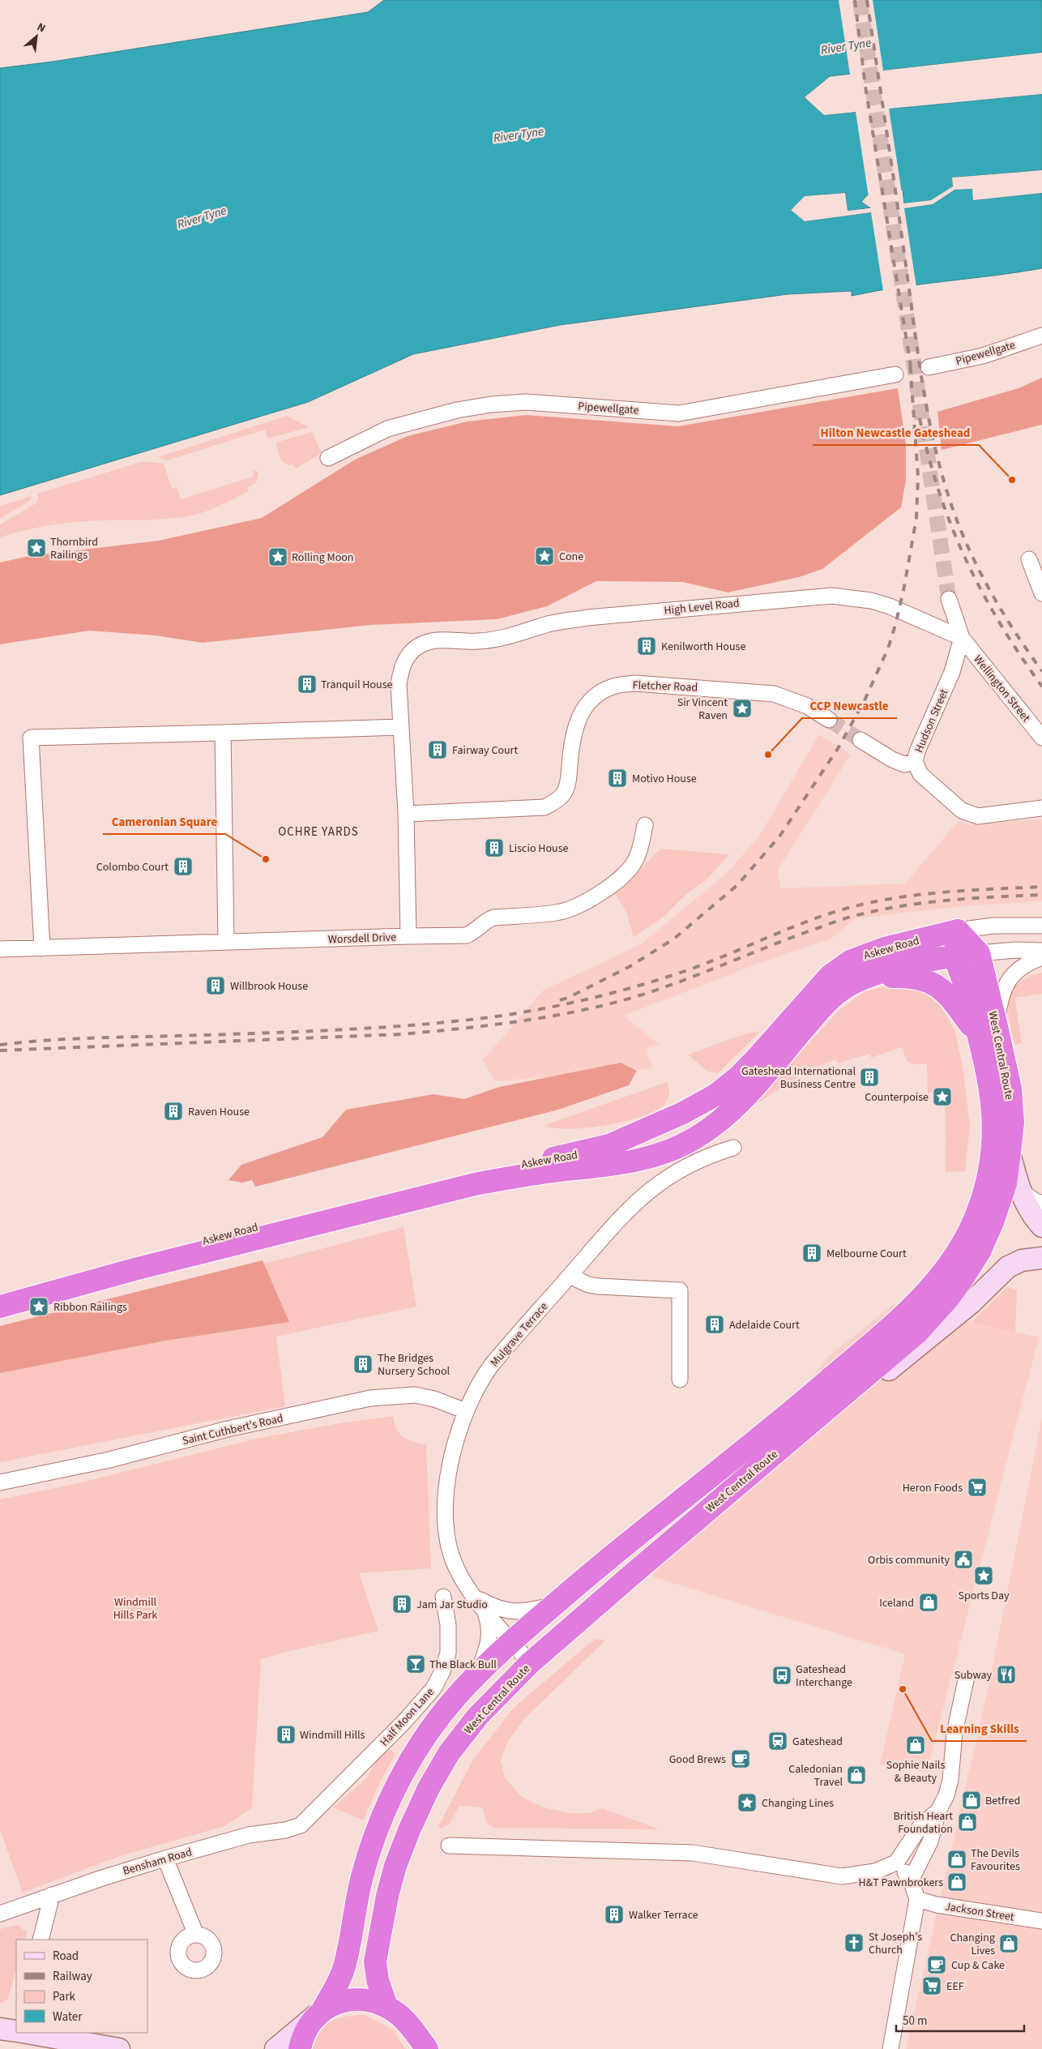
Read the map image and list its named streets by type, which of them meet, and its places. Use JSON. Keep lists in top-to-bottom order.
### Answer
{
  "streets": {
    "highway": ["Askew Road", "West Central Route"],
    "street": [
      "Pipewellgate",
      "High Level Road",
      "Fletcher Road",
      "Wellington Street",
      "Hudson Street",
      "Worsdell Drive",
      "Mulgrave Terrace",
      "Saint Cuthbert's Road",
      "Half Moon Lane",
      "Bensham Road",
      "Jackson Street"
    ]
  },
  "crossings": [
    ["High Level Road", "Wellington Street"],
    ["High Level Road", "Hudson Street"],
    ["High Level Road", "Worsdell Drive"],
    ["Fletcher Road", "Worsdell Drive"],
    ["Wellington Street", "Hudson Street"],
    ["Askew Road", "West Central Route"],
    ["West Central Route", "Mulgrave Terrace"],
    ["Mulgrave Terrace", "Saint Cuthbert's Road"],
    ["Half Moon Lane", "Bensham Road"]
  ],
  "districts": ["OCHRE YARDS"],
  "water": ["River Tyne"],
  "parks": ["Windmill Hills Park"],
  "places": {
    "other": [
      "Hilton Newcastle Gateshead",
      "CCP Newcastle",
      "Cameronian Square",
      "Learning Skills"
    ],
    "place": [
      "Thornbird Railings",
      "Cone",
      "Rolling Moon",
      "Sir Vincent Raven",
      "Counterpoise",
      "Ribbon Railings",
      "Sports Day",
      "Changing Lines"
    ],
    "building": [
      "Kenilworth House",
      "Tranquil House",
      "Fairway Court",
      "Motivo House",
      "Liscio House",
      "Colombo Court",
      "Willbrook House",
      "Gateshead International Business Centre",
      "Raven House",
      "Melbourne Court",
      "Adelaide Court",
      "The Bridges Nursery School",
      "Jam Jar Studio",
      "Windmill Hills",
      "Walker Terrace"
    ],
    "supermarket": ["Heron Foods", "EEF"],
    "public building": ["Orbis community"],
    "shop": [
      "Iceland",
      "Sophie Nails & Beauty",
      "Caledonian Travel",
      "Betfred",
      "British Heart Foundation",
      "The Devils Favourites",
      "H&T Pawnbrokers",
      "Changing Lives"
    ],
    "bar": ["The Black Bull"],
    "restaurant": ["Subway"],
    "bus stop": ["Gateshead Interchange"],
    "station": ["Gateshead"],
    "cafe": ["Good Brews", "Cup & Cake"],
    "church": ["St Joseph's Church"]
  },
  "legend": [
    "Road",
    "Railway",
    "Park",
    "Water"
  ],
  "scale_bar": "50 m",
  "north": "top right"
}
